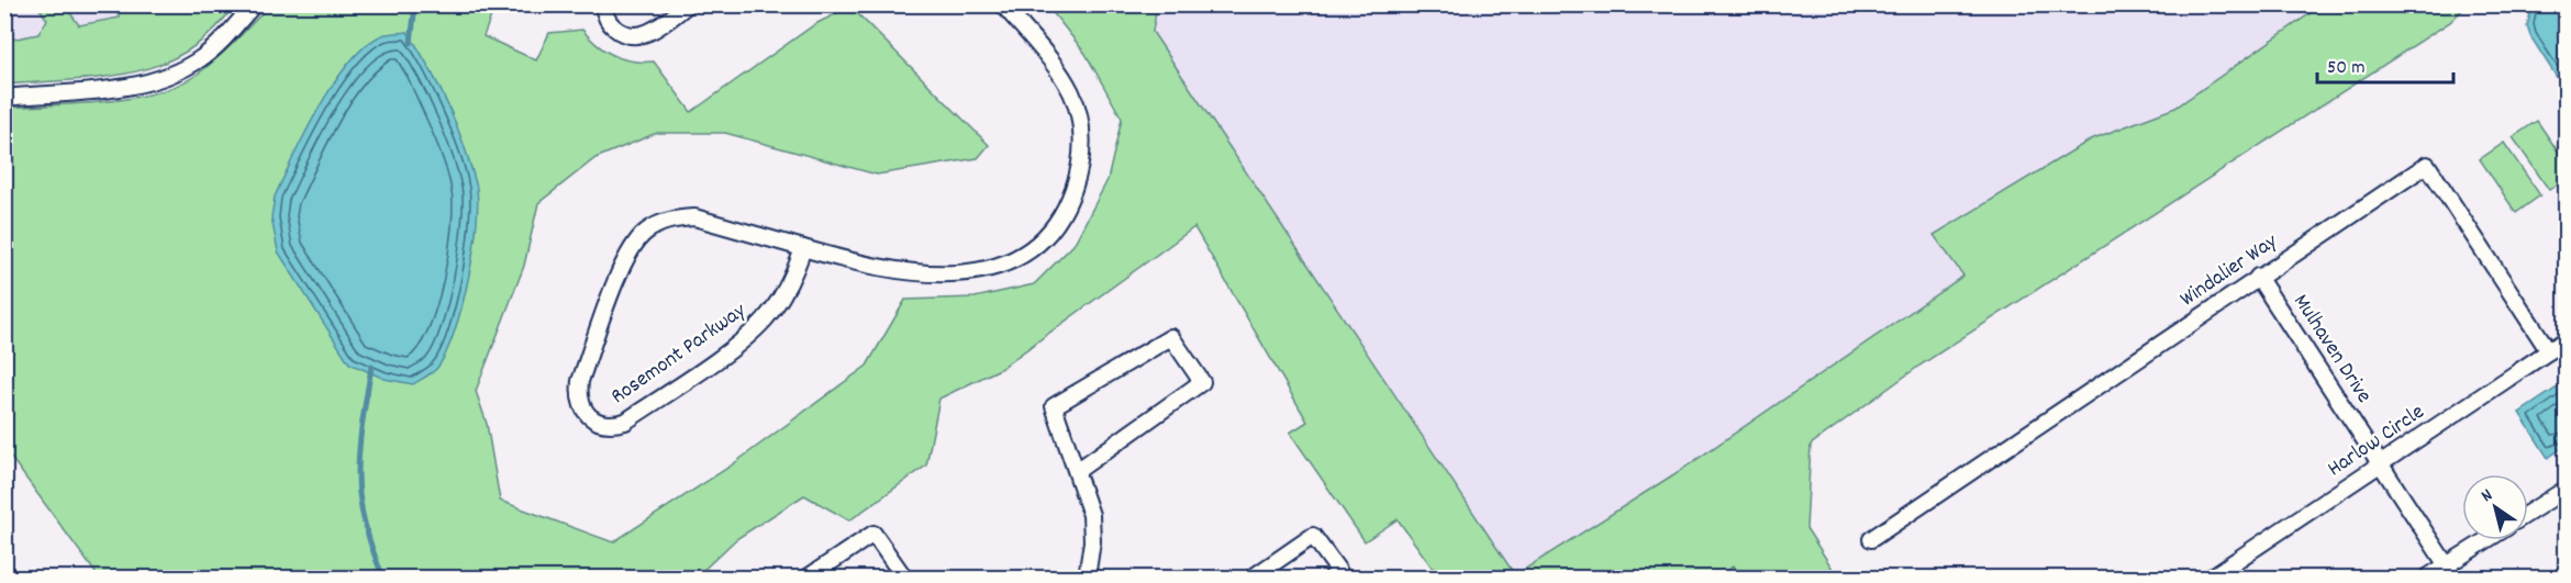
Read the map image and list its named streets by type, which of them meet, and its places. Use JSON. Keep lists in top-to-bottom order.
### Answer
{
  "streets": {
    "street": [
      "Windalier Way",
      "Mulhaven Drive",
      "Rosemont Parkway",
      "Harlow Circle"
    ]
  },
  "crossings": [
    ["Windalier Way", "Mulhaven Drive"],
    ["Windalier Way", "Harlow Circle"],
    ["Mulhaven Drive", "Harlow Circle"]
  ],
  "scale_bar": "50 m",
  "north": "top left"
}
